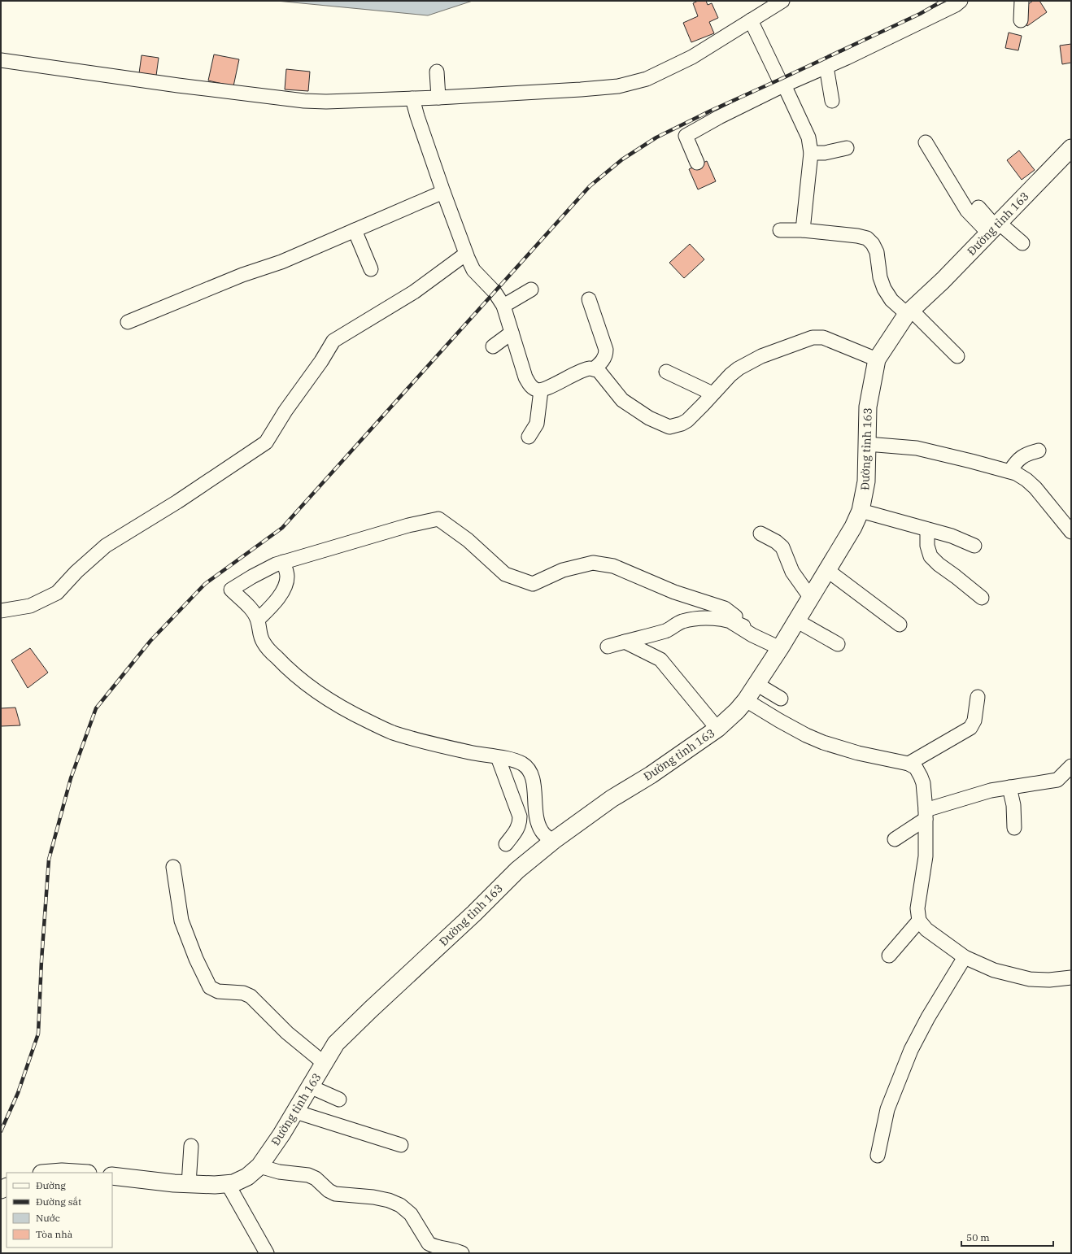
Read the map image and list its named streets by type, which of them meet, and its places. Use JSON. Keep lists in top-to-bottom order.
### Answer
{
  "streets": {
    "main road": ["Đường tỉnh 163"]
  },
  "legend": [
    "Đường",
    "Đường sắt",
    "Nước",
    "Tòa nhà"
  ],
  "scale_bar": "50 m"
}
